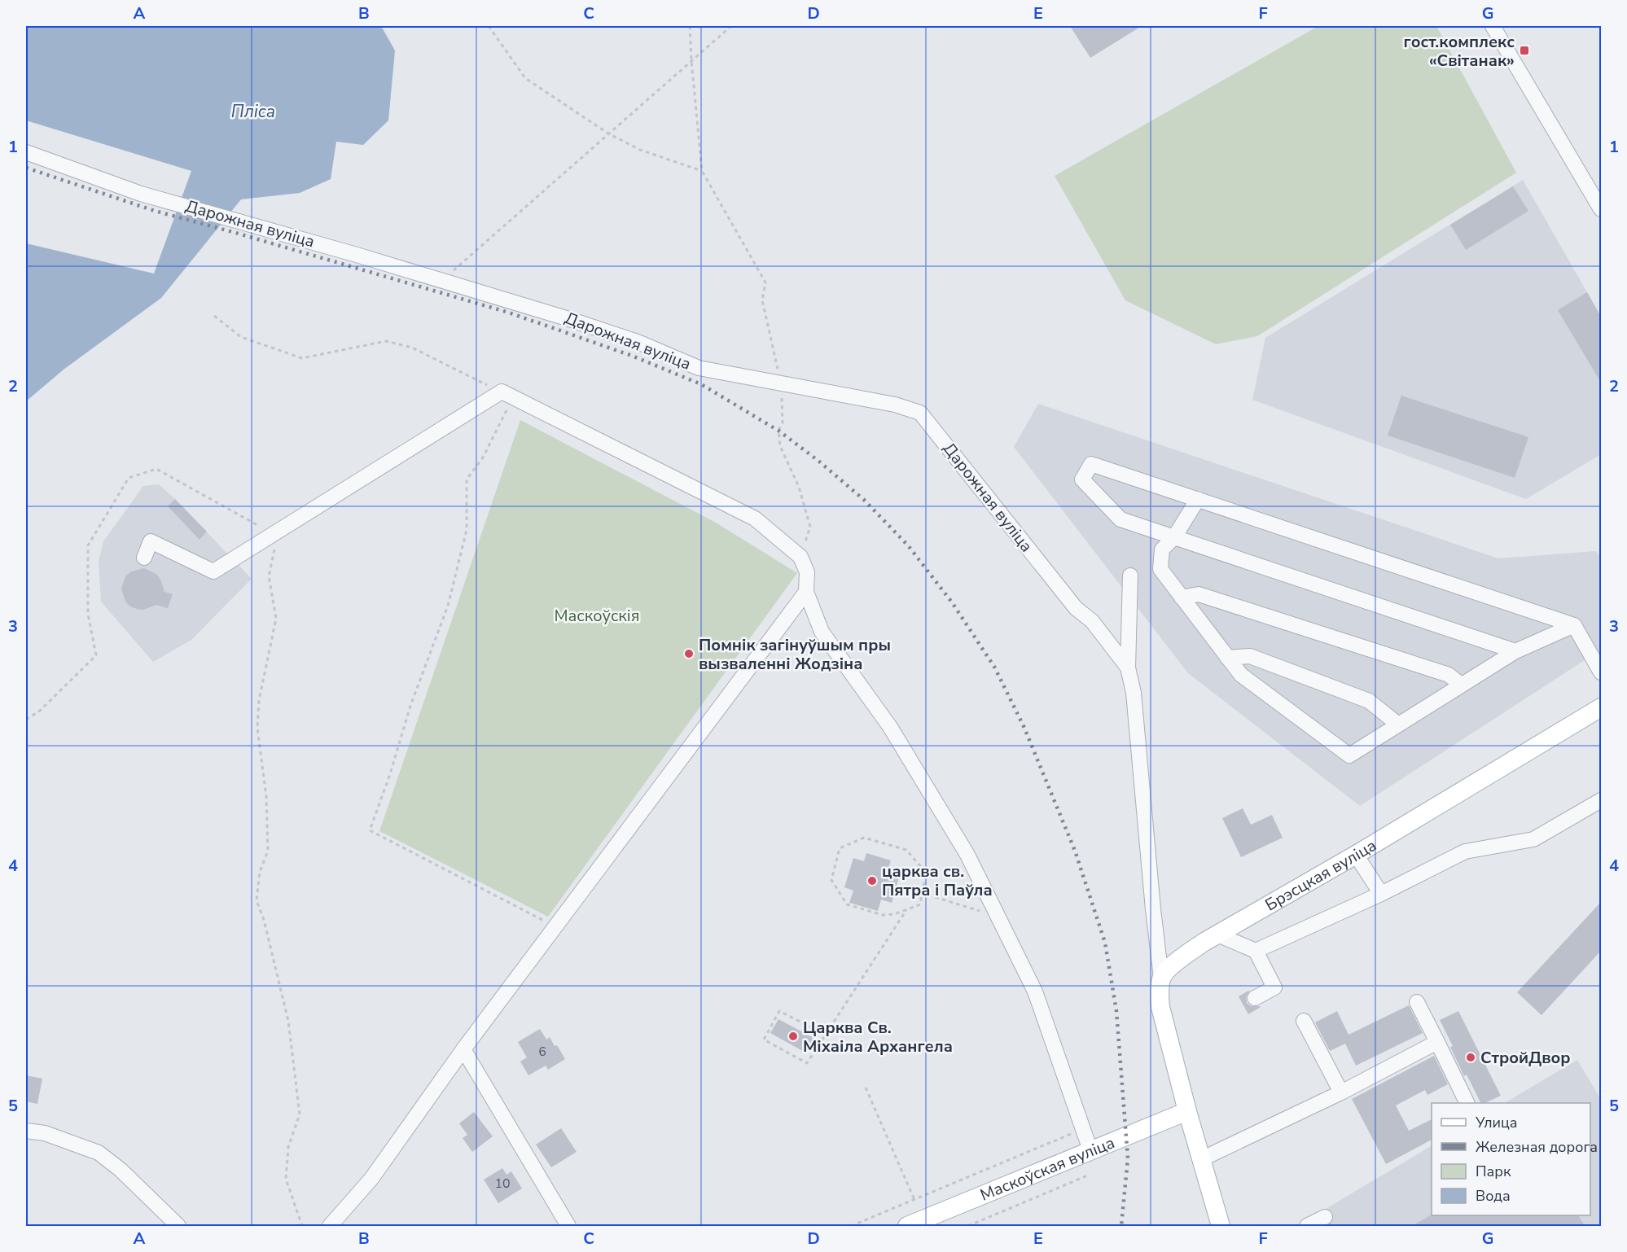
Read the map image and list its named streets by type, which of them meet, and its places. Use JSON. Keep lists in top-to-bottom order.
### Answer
{
  "streets": {
    "main road": ["Брэсцкая вуліца", "Маскоўская вуліца"],
    "street": ["Дарожная вуліца"]
  },
  "water": ["Пліса"],
  "parks": ["Маскоўскія"],
  "places": {
    "transit": ["гост.комплекс «Світанак»"],
    "other": [
      "Помнік загінуўшым пры вызваленні Жодзіна",
      "царква св. Пятра і Паўла",
      "Царква Св. Міхаіла Архангела",
      "СтройДвор"
    ]
  },
  "house_numbers": ["6", "10"],
  "legend": [
    "Улица",
    "Железная дорога",
    "Парк",
    "Вода"
  ],
  "grid": {
    "columns": [
      "A",
      "B",
      "C",
      "D",
      "E",
      "F",
      "G"
    ],
    "rows": [
      "1",
      "2",
      "3",
      "4",
      "5"
    ]
  }
}
